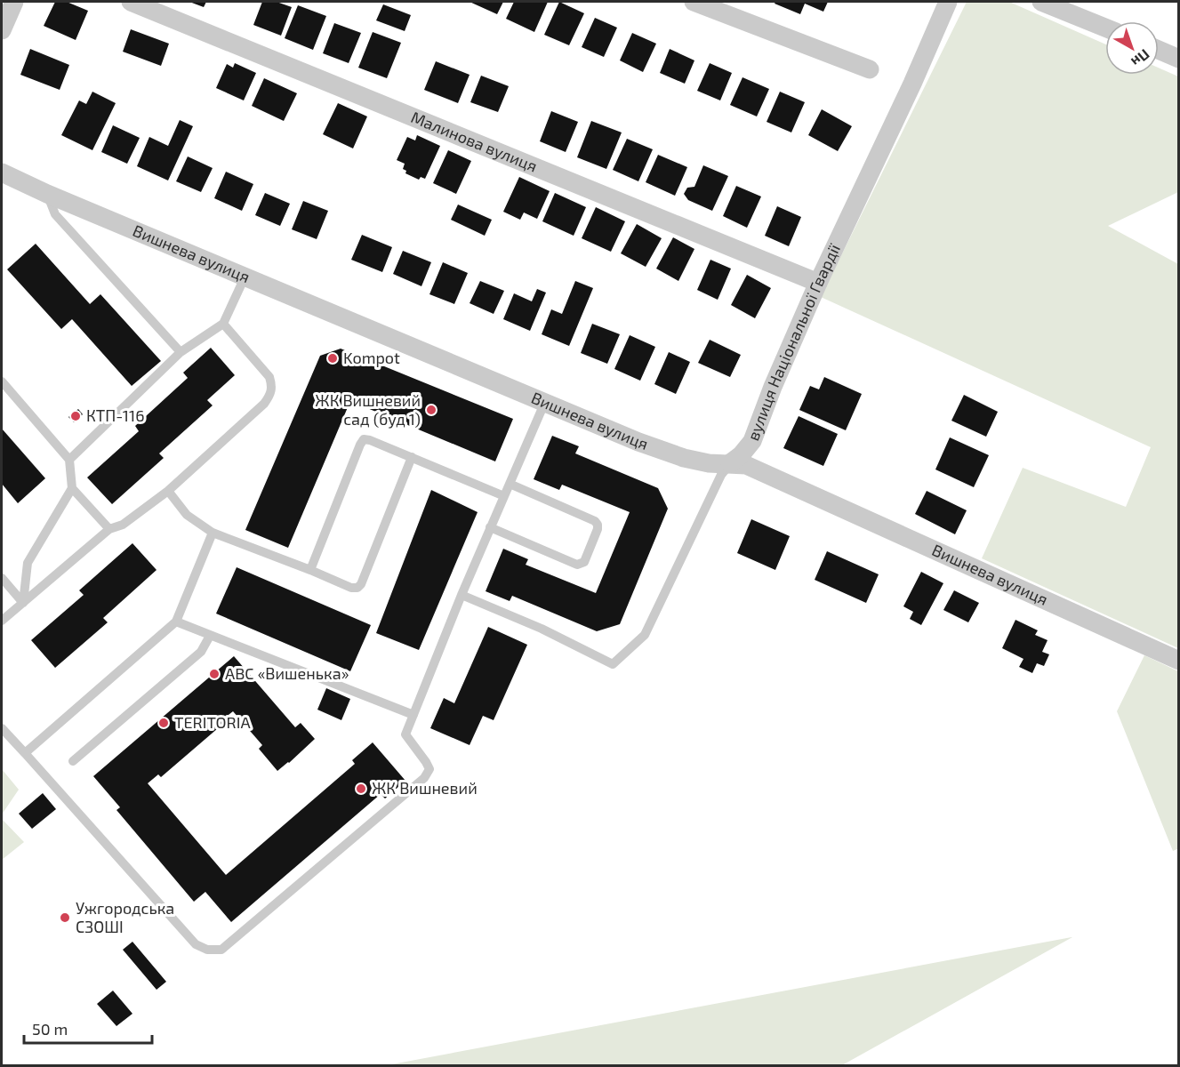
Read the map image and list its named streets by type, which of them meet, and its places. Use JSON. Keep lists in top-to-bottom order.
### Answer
{
  "streets": {
    "street": ["Малинова вулиця", "Вишнева вулиця", "вулиця Національної Гвардії"]
  },
  "crossings": [
    ["Малинова вулиця", "вулиця Національної Гвардії"],
    ["Вишнева вулиця", "вулиця Національної Гвардії"]
  ],
  "places": [
    "Kompot",
    "ЖК Вишневий сад (буд 1)",
    "КТП-116",
    "ABC «Вишенька»",
    "TERITORIA",
    "ЖК Вишневий",
    "Ужгородська СЗОШІ"
  ],
  "scale_bar": "50 m",
  "north": "bottom right"
}
